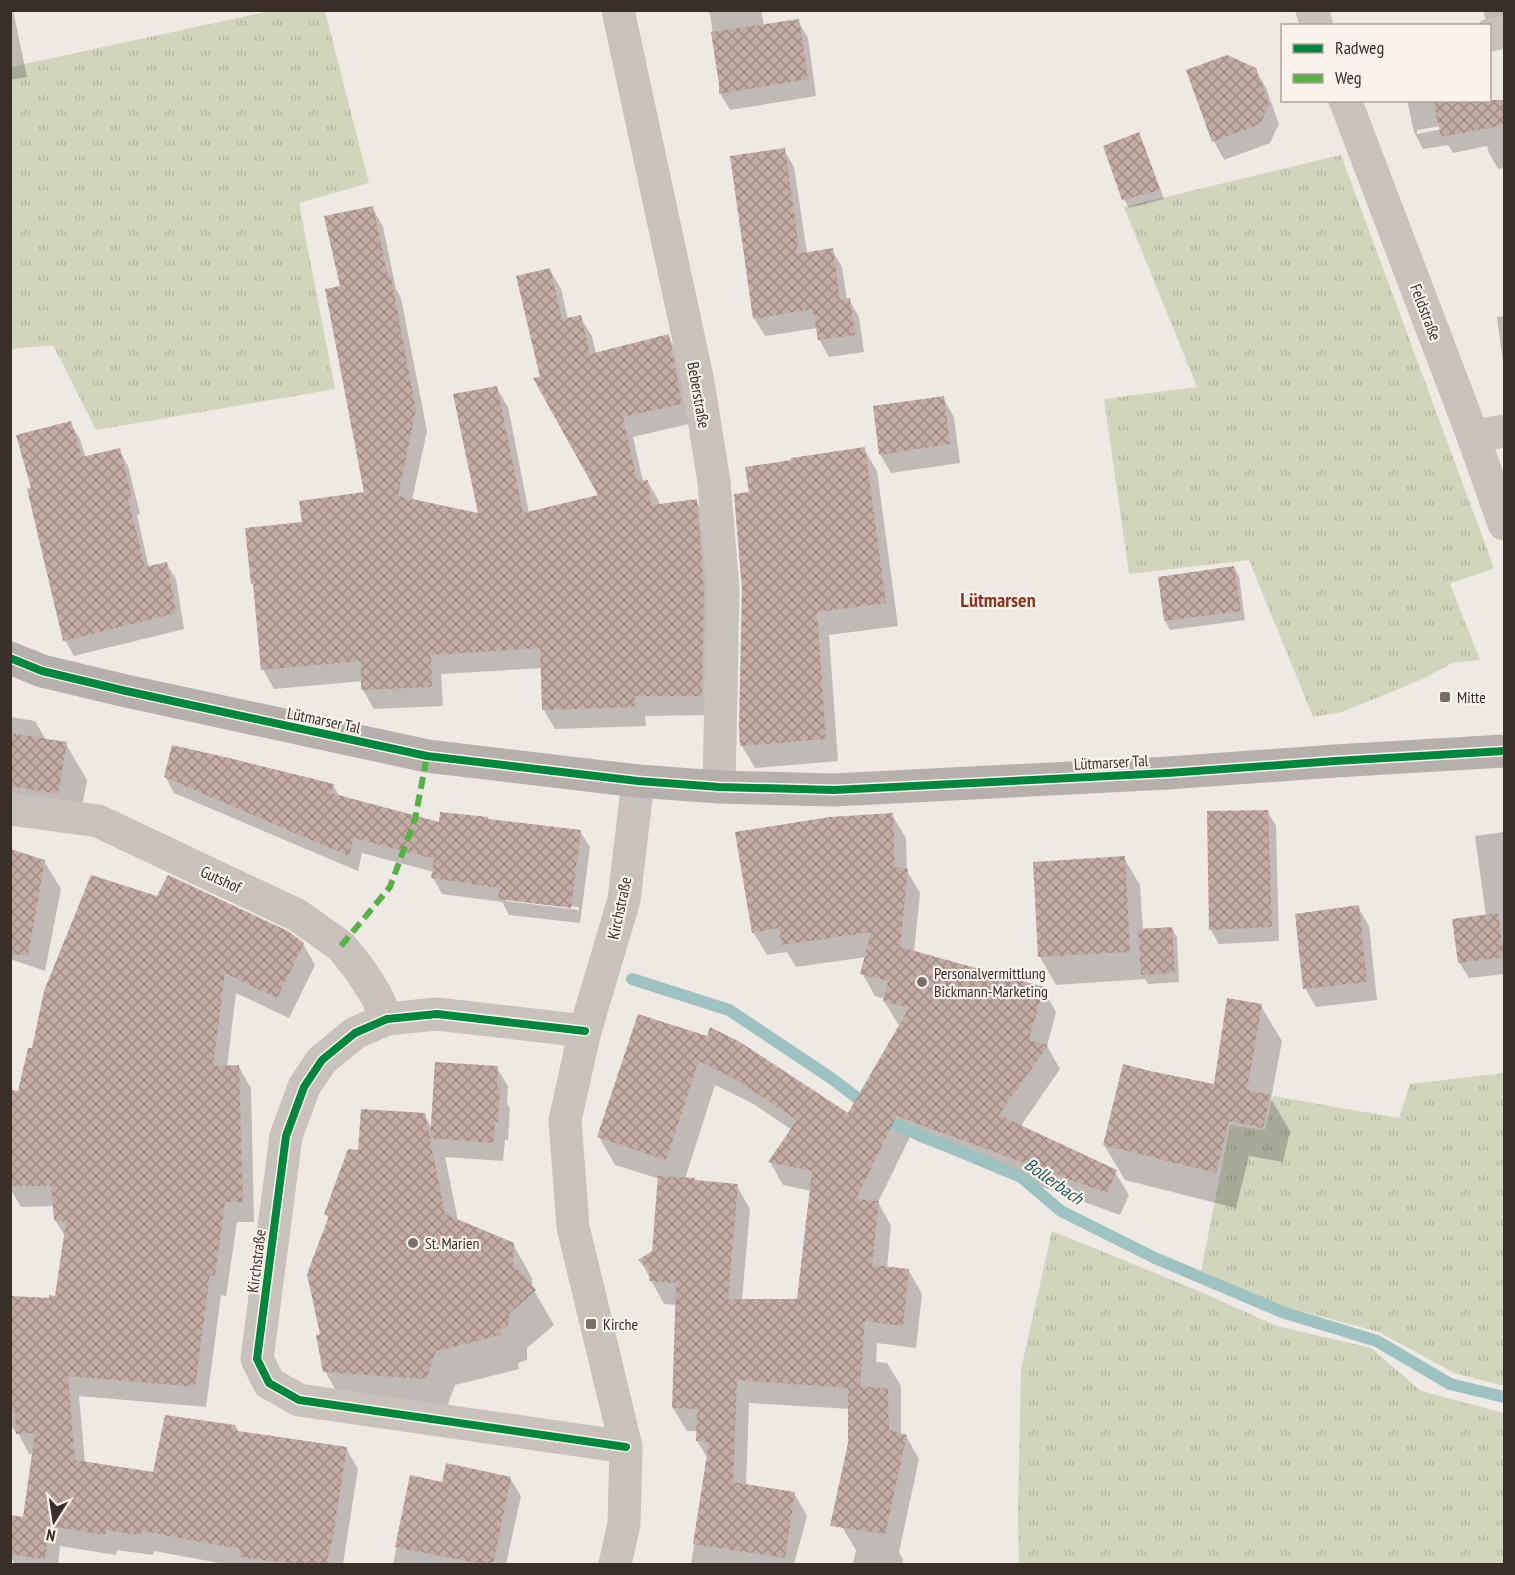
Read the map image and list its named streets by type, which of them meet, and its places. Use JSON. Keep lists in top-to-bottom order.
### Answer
{
  "streets": {
    "main road": ["Lütmarser Tal"],
    "street": [
      "Feldstraße",
      "Beberstraße",
      "Gutshof",
      "Kirchstraße"
    ]
  },
  "crossings": [
    ["Beberstraße", "Lütmarser Tal"],
    ["Lütmarser Tal", "Kirchstraße"],
    ["Gutshof", "Kirchstraße"]
  ],
  "districts": ["Lütmarsen"],
  "water": ["Bollerbach"],
  "places": {
    "transit": ["Mitte", "Kirche"],
    "other": ["Personalvermittlung Bickmann-Marketing", "St. Marien"]
  },
  "legend": ["Radweg", "Weg"],
  "north": "bottom"
}
